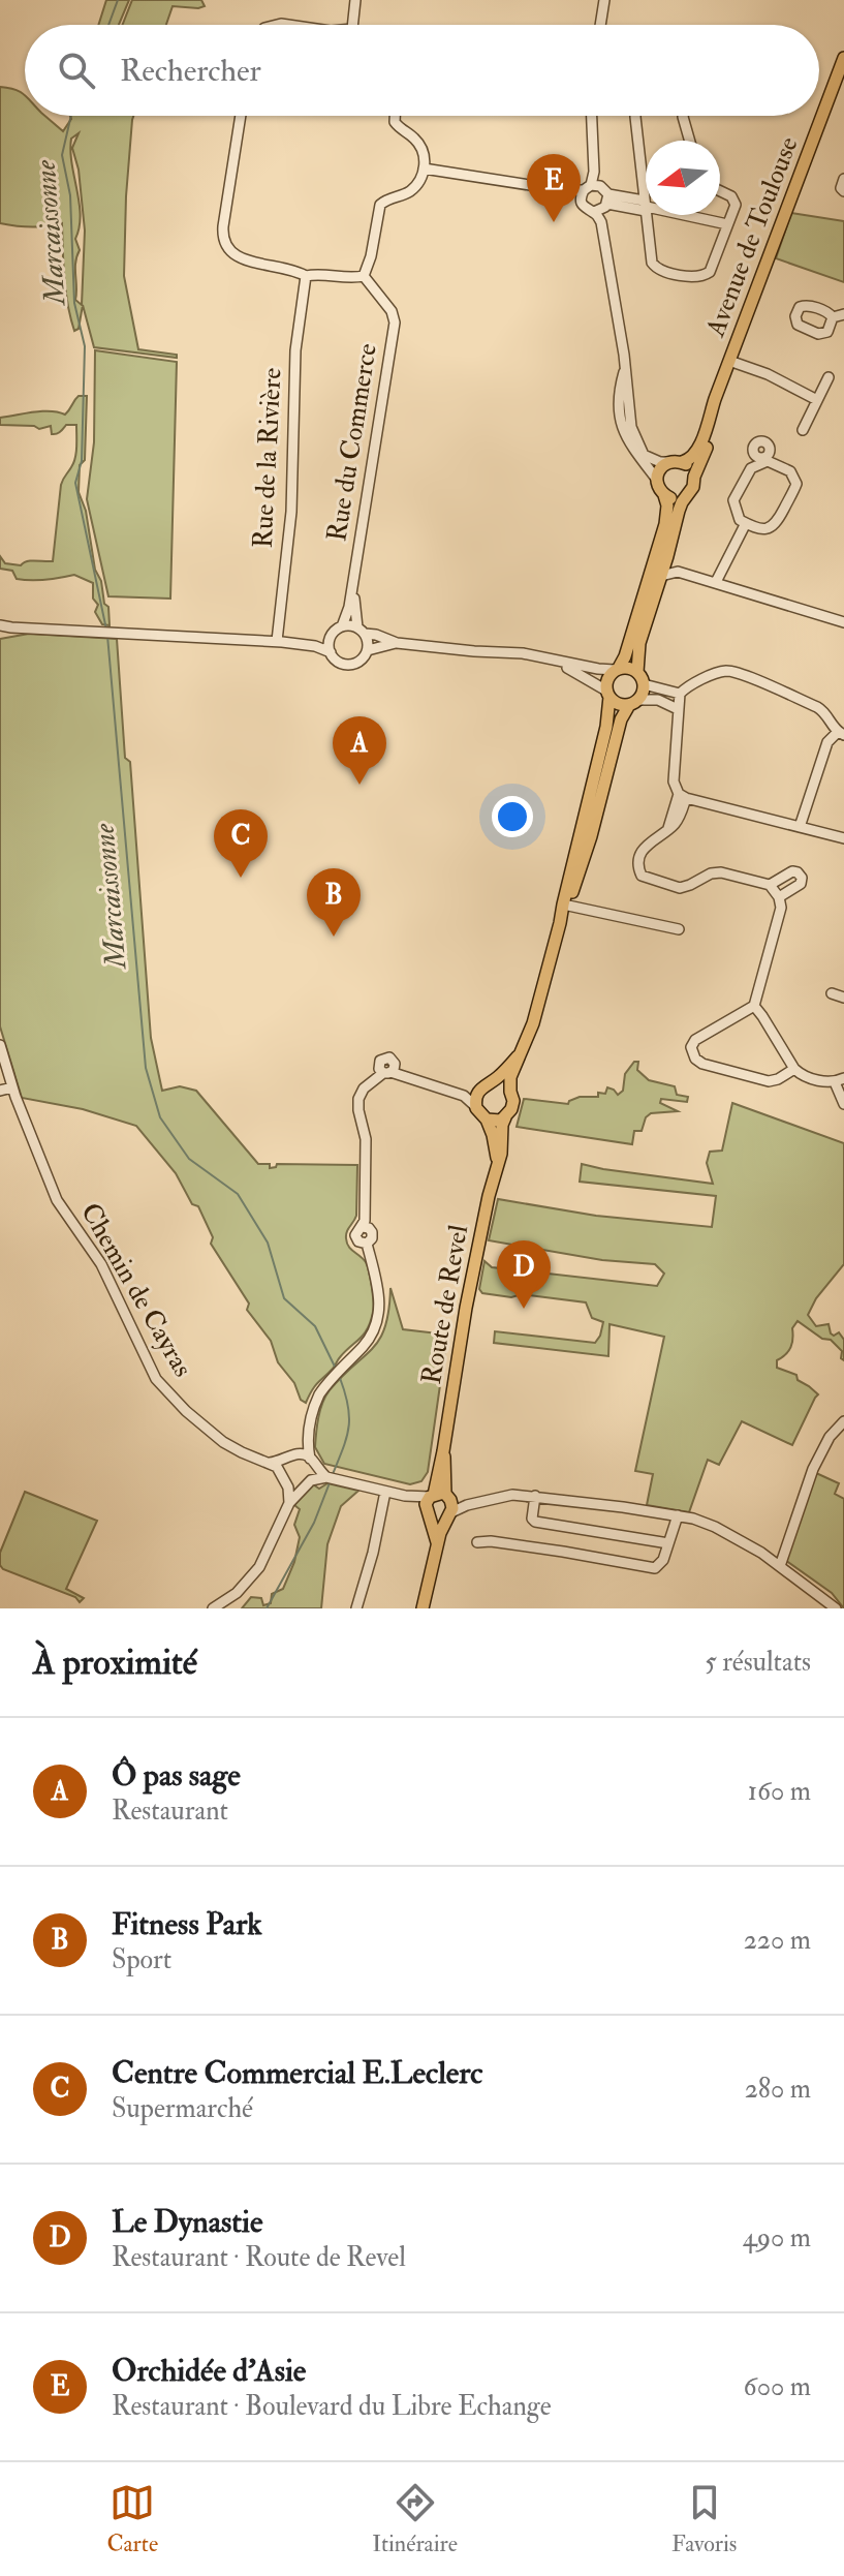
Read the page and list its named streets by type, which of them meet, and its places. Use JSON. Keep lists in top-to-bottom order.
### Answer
{
  "streets": {
    "main road": ["Avenue de Toulouse", "Route de Revel"],
    "street": ["Rue du Commerce", "Rue de la Rivière", "Chemin de Cayras"]
  },
  "crossings": [
    ["Chemin de Cayras", "Route de Revel"]
  ],
  "water": ["Marcaissonne"],
  "north": "left",
  "page": {
    "search": "Rechercher",
    "pins": [
      "E",
      "A",
      "C",
      "B",
      "D"
    ],
    "heading": ["À proximité", "5 résultats"],
    "list": [
      {
        "mark": "A",
        "name": "Ô pas sage",
        "note": "Restaurant",
        "value": "160 m"
      },
      {
        "mark": "B",
        "name": "Fitness Park",
        "note": "Sport",
        "value": "220 m"
      },
      {
        "mark": "C",
        "name": "Centre Commercial E.Leclerc",
        "note": "Supermarché",
        "value": "280 m"
      },
      {
        "mark": "D",
        "name": "Le Dynastie",
        "note": "Restaurant · Route de Revel",
        "value": "490 m"
      },
      {
        "mark": "E",
        "name": "Orchidée d'Asie",
        "note": "Restaurant · Boulevard du Libre Echange",
        "value": "600 m"
      }
    ],
    "nav": ["Carte", "Itinéraire", "Favoris"]
  }
}
